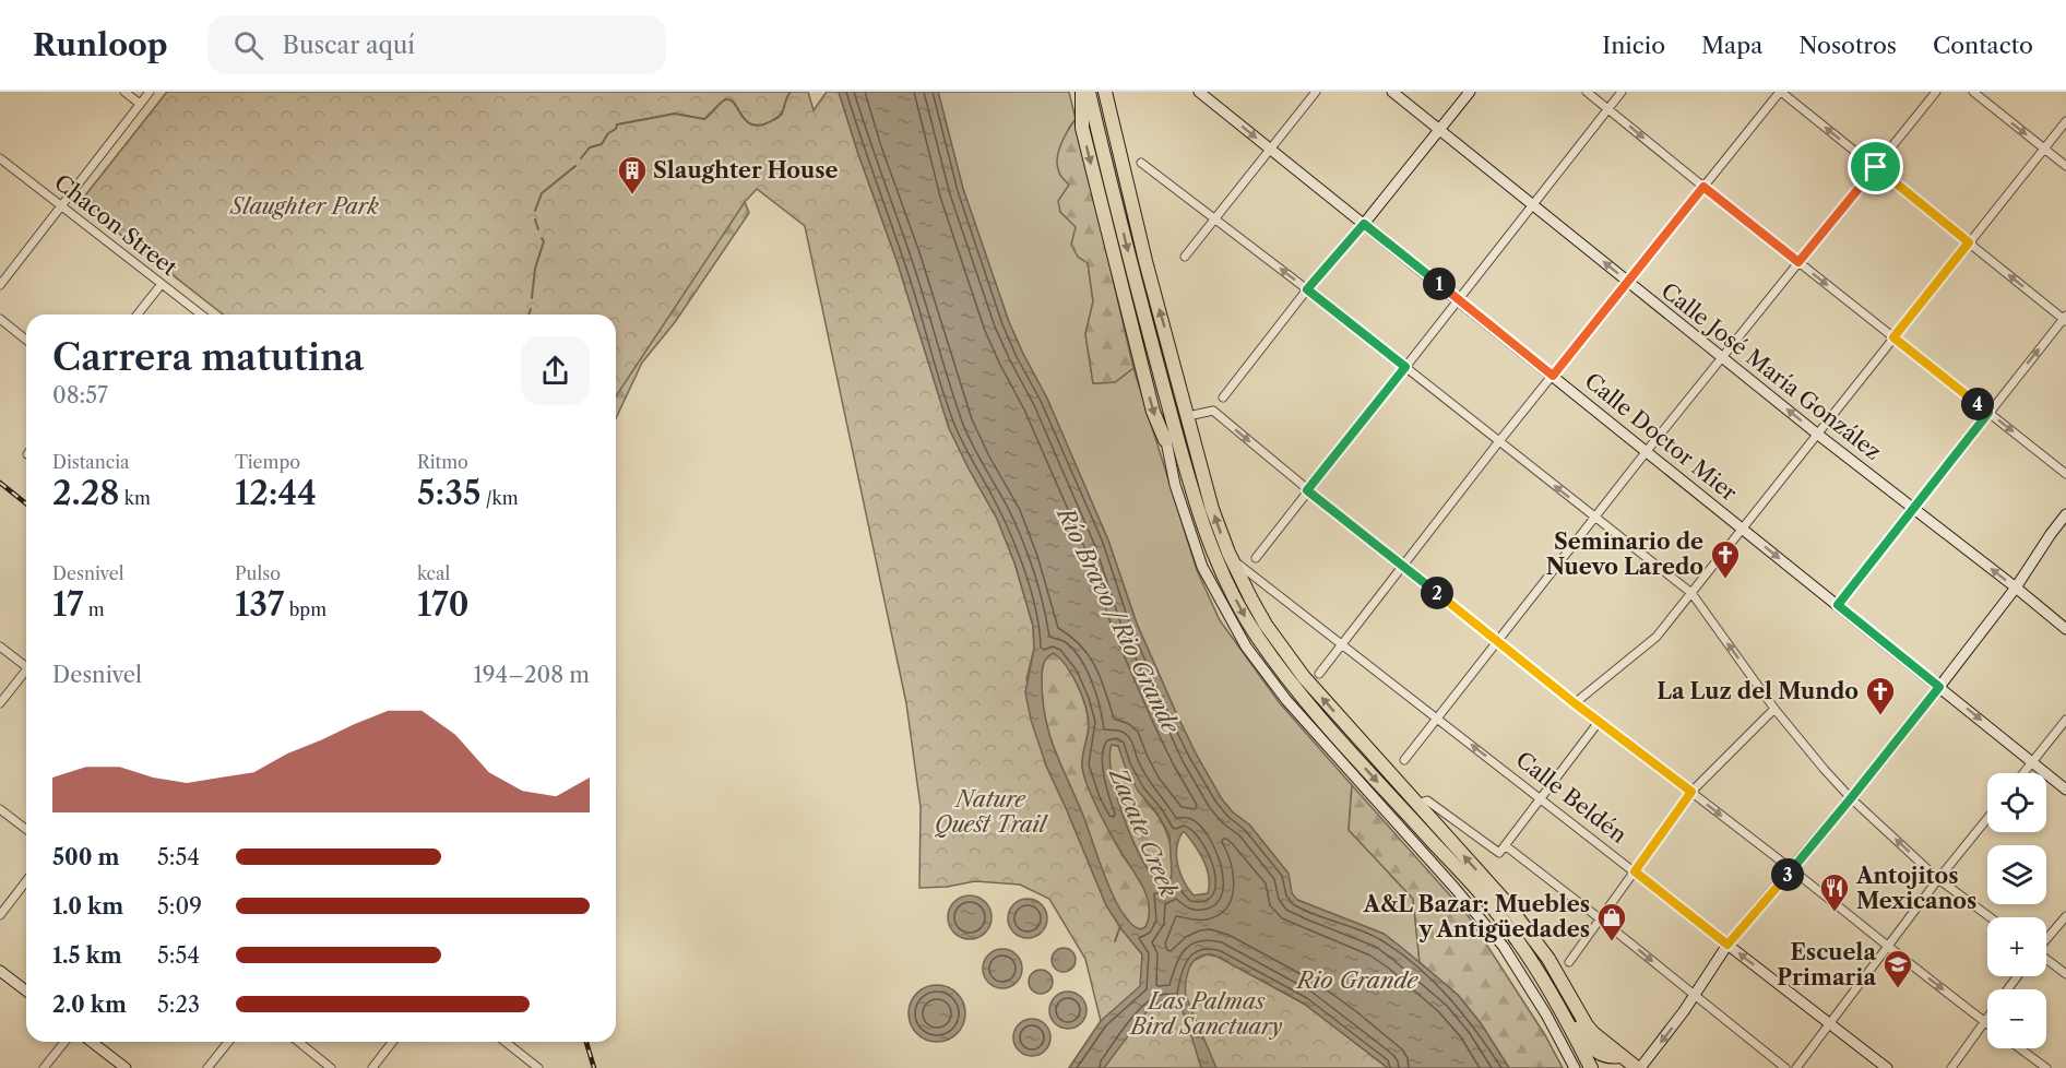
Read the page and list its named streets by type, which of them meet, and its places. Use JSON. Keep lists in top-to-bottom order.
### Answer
{
  "streets": {
    "street": [
      "Chacon Street",
      "Calle José María González",
      "Calle Doctor Mier",
      "Calle Beldén"
    ]
  },
  "one_way": ["Calle José María González"],
  "water": ["Río Bravo / Rio Grande", "Zacate Creek", "Rio Grande"],
  "parks": ["Slaughter Park", "Nature Quest Trail", "Las Palmas Bird Sanctuary"],
  "places": {
    "building": ["Slaughter House"],
    "church": ["Seminario de Nuevo Laredo", "La Luz del Mundo"],
    "restaurant": ["Antojitos Mexicanos"],
    "shop": ["A&L Bazar: Muebles y Antigüedades"],
    "school or university": ["Escuela Primaria"]
  },
  "page": {
    "header": "Runloop",
    "search": "Buscar aquí",
    "nav": [
      "Inicio",
      "Mapa",
      "Nosotros",
      "Contacto"
    ],
    "pins": [
      "1",
      "4",
      "2",
      "3"
    ],
    "heading": ["Carrera matutina", "08:57"],
    "stats": [
      ["Distancia", "2.28 km"],
      ["Tiempo", "12:44"],
      ["Ritmo", "5:35 /km"],
      ["Desnivel", "17 m"],
      ["Pulso", "137 bpm"],
      ["kcal", "170"]
    ],
    "chart": ["Desnivel", "194–208 m"],
    "map_buttons": ["+", "−"],
    "list": [
      {
        "name": "500 m",
        "note": "5:54"
      },
      {
        "name": "1.0 km",
        "note": "5:09"
      },
      {
        "name": "1.5 km",
        "note": "5:54"
      },
      {
        "name": "2.0 km",
        "note": "5:23"
      }
    ]
  }
}
